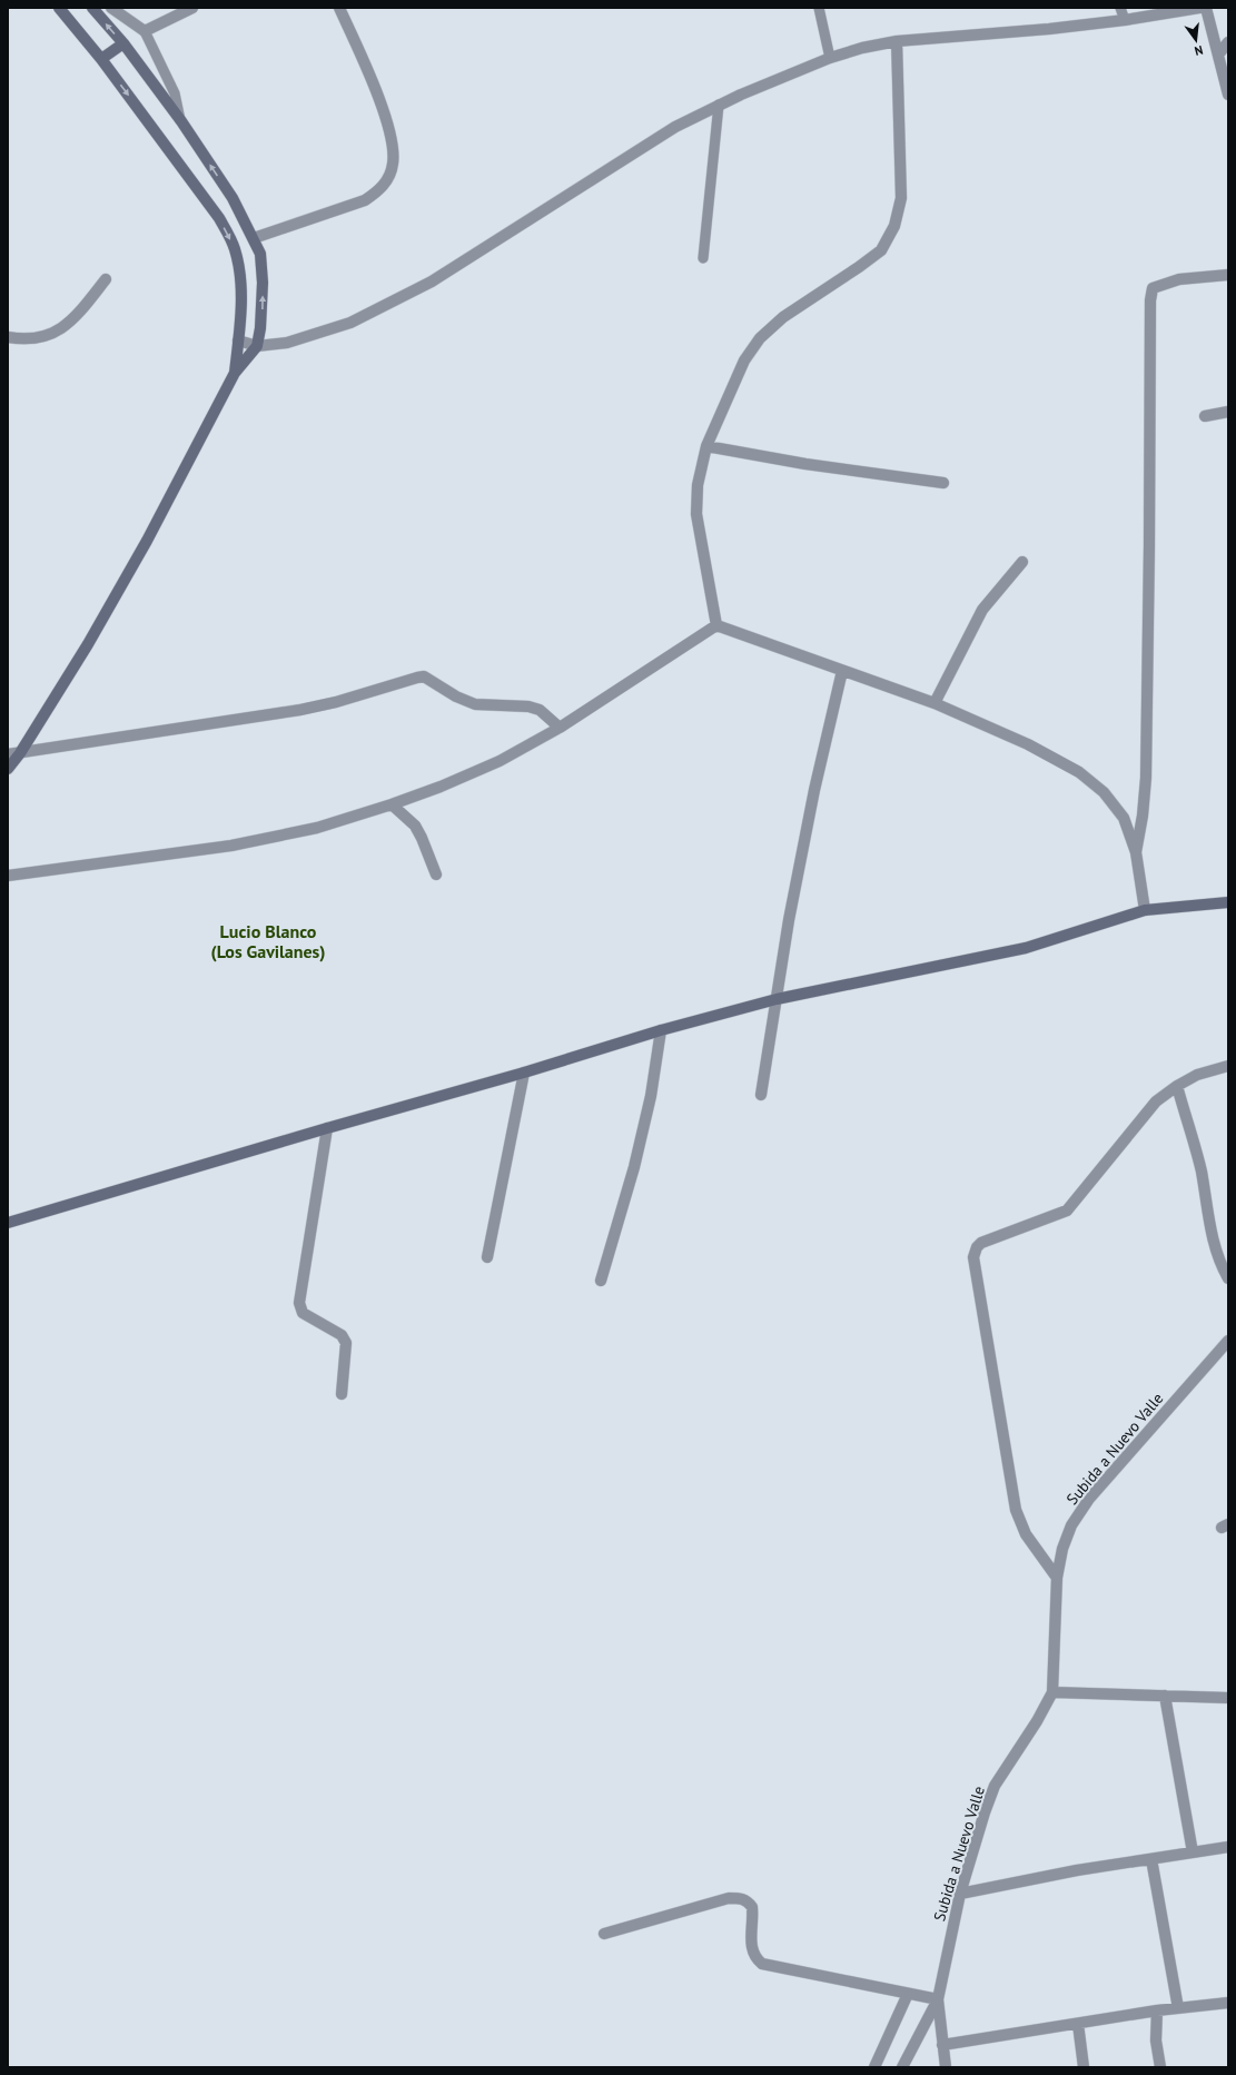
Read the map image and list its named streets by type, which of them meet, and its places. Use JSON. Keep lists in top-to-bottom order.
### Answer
{
  "streets": {
    "street": ["Subida a Nuevo Valle"]
  },
  "districts": ["Lucio Blanco (Los Gavilanes)"],
  "north": "bottom"
}
